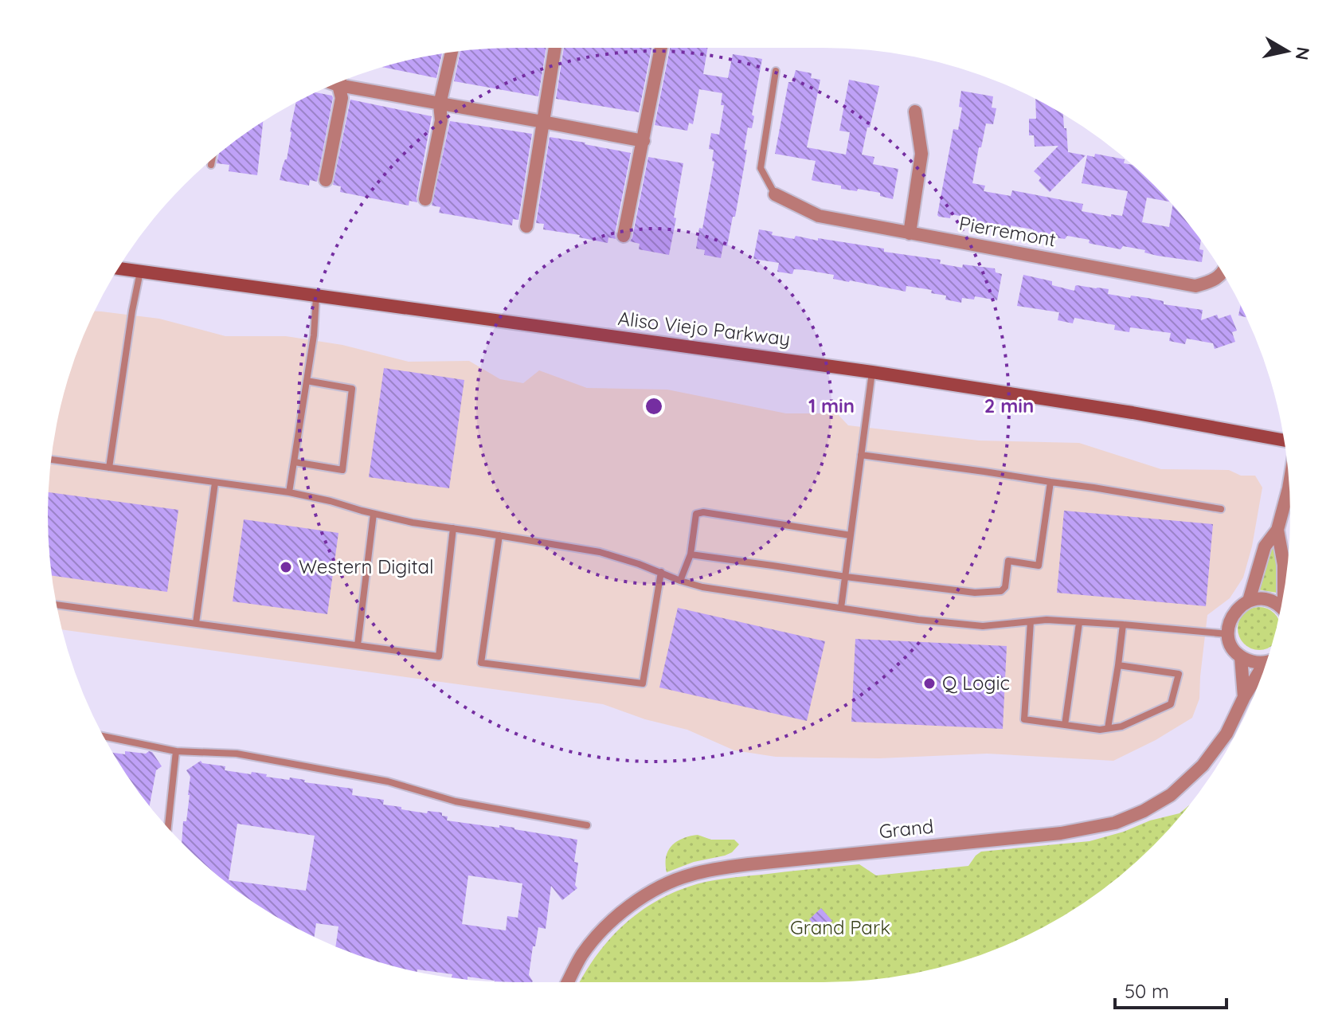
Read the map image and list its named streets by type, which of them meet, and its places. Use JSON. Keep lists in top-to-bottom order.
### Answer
{
  "streets": {
    "main road": ["Aliso Viejo Parkway"],
    "street": ["Pierremont", "Grand"]
  },
  "parks": ["Grand Park"],
  "places": ["Western Digital", "Q Logic"],
  "scale_bar": "50 m",
  "north": "right",
  "rings": ["1 min", "2 min"]
}
